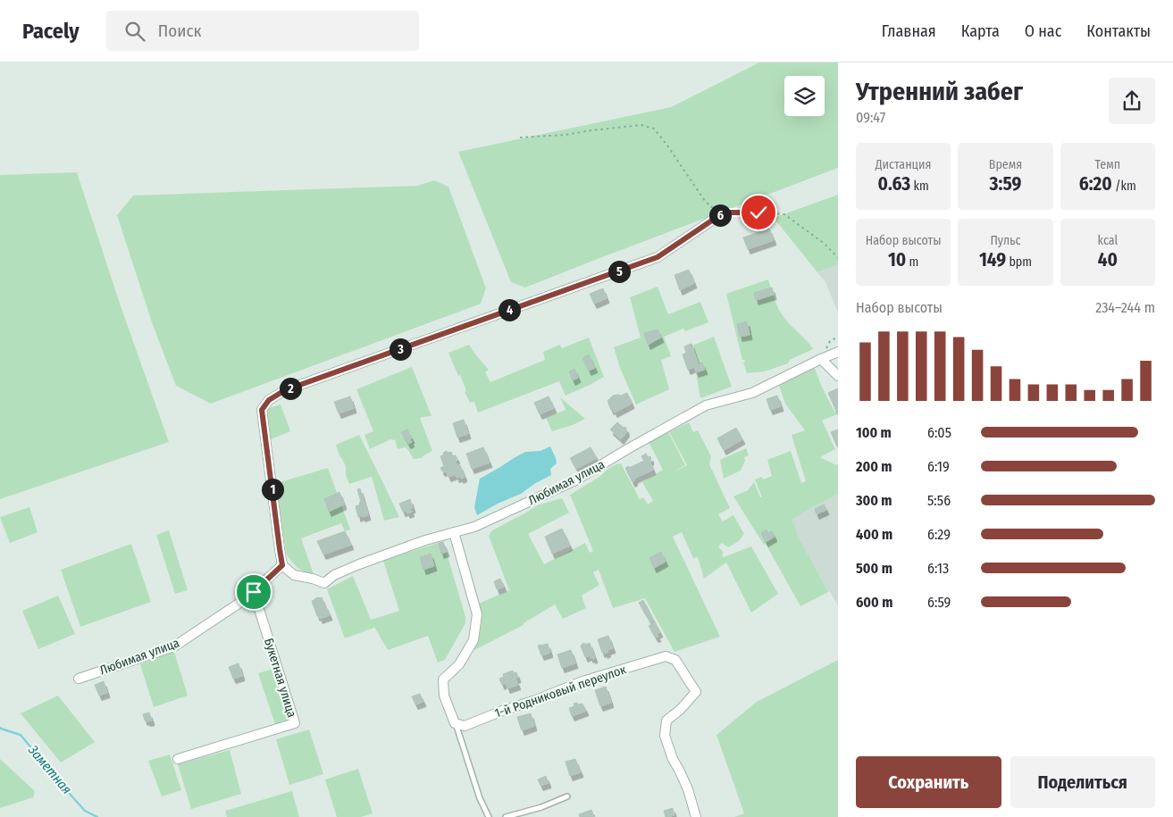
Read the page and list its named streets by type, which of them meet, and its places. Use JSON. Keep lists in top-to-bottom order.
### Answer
{
  "streets": {
    "street": ["Любимая улица", "Букетная улица", "1-й Родниковый переулок"]
  },
  "crossings": [
    ["Любимая улица", "Букетная улица"]
  ],
  "water": ["Заметная"],
  "page": {
    "header": "Pacely",
    "search": "Поиск",
    "nav": [
      "Главная",
      "Карта",
      "О нас",
      "Контакты"
    ],
    "heading": ["Утренний забег", "09:47"],
    "stats": [
      ["Дистанция", "0.63 km"],
      ["Время", "3:59"],
      ["Темп", "6:20 /km"],
      ["Набор высоты", "10 m"],
      ["Пульс", "149 bpm"],
      ["kcal", "40"]
    ],
    "pins": [
      "6",
      "5",
      "4",
      "3",
      "2",
      "1"
    ],
    "chart": ["Набор высоты", "234–244 m"],
    "list": [
      {
        "name": "100 m",
        "note": "6:05"
      },
      {
        "name": "200 m",
        "note": "6:19"
      },
      {
        "name": "300 m",
        "note": "5:56"
      },
      {
        "name": "400 m",
        "note": "6:29"
      },
      {
        "name": "500 m",
        "note": "6:13"
      },
      {
        "name": "600 m",
        "note": "6:59"
      }
    ],
    "buttons": ["Сохранить", "Поделиться"]
  }
}
